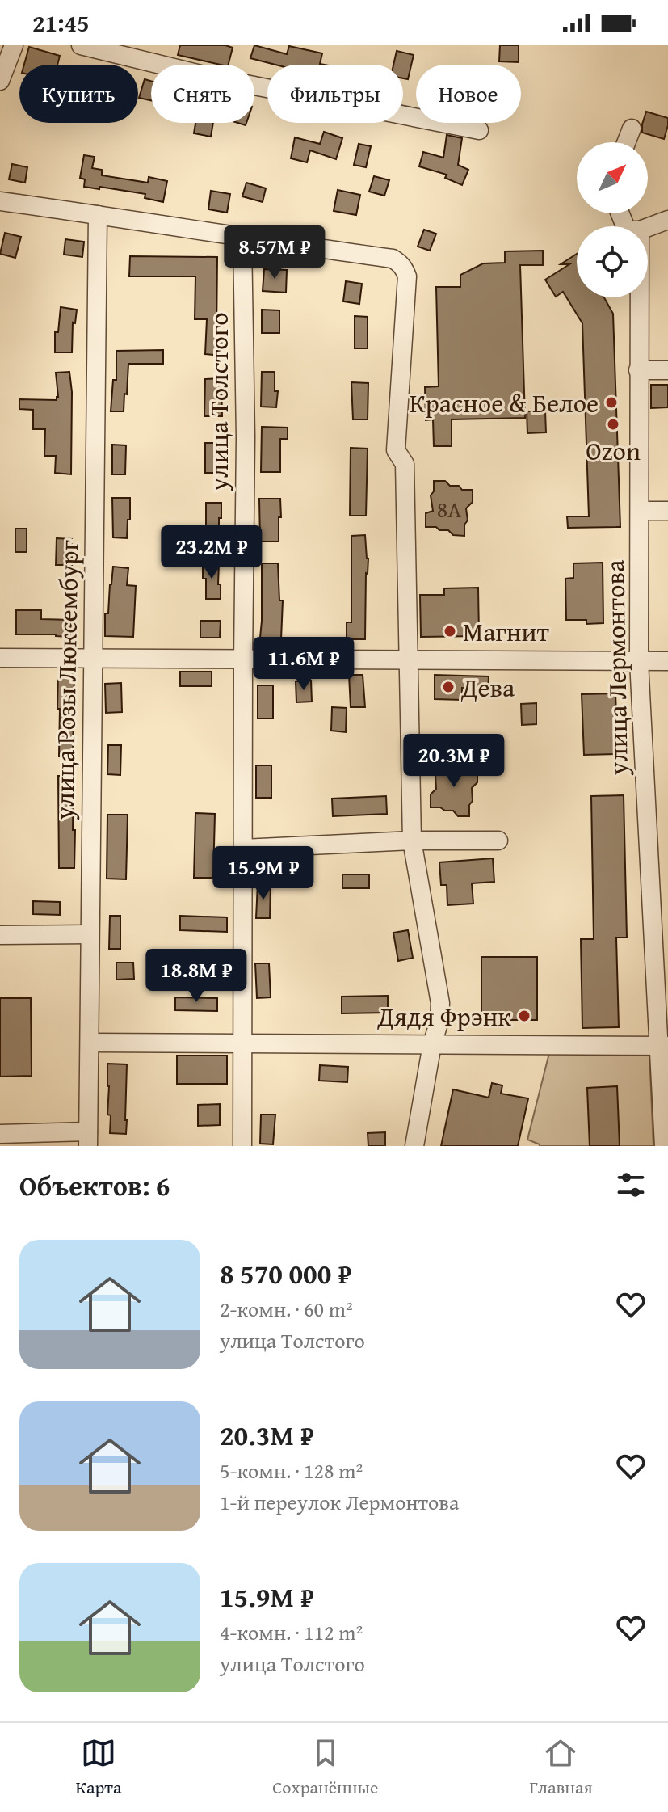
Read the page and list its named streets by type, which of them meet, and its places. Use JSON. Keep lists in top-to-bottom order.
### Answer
{
  "streets": {
    "street": ["улица Толстого", "улица Лермонтова", "улица Розы Люксембург"]
  },
  "places": [
    "Красное & Белое",
    "Ozon",
    "Магнит",
    "Дева",
    "Дядя Фрэнк"
  ],
  "house_numbers": ["8А"],
  "north": "top right",
  "page": {
    "status": "21:45",
    "chip": [
      "Купить",
      "Снять",
      "Фильтры",
      "Новое"
    ],
    "price": [
      "8.57M ₽",
      "23.2M ₽",
      "11.6M ₽",
      "20.3M ₽",
      "15.9M ₽",
      "18.8M ₽"
    ],
    "heading": "Объектов: 6",
    "list": [
      {
        "name": "8 570 000 ₽",
        "note": "2-комн. · 60 m² · улица Толстого"
      },
      {
        "name": "20.3M ₽",
        "note": "5-комн. · 128 m² · 1-й переулок Лермонтова"
      },
      {
        "name": "15.9M ₽",
        "note": "4-комн. · 112 m² · улица Толстого"
      }
    ],
    "tabs": ["Карта", "Сохранённые", "Главная"]
  }
}
